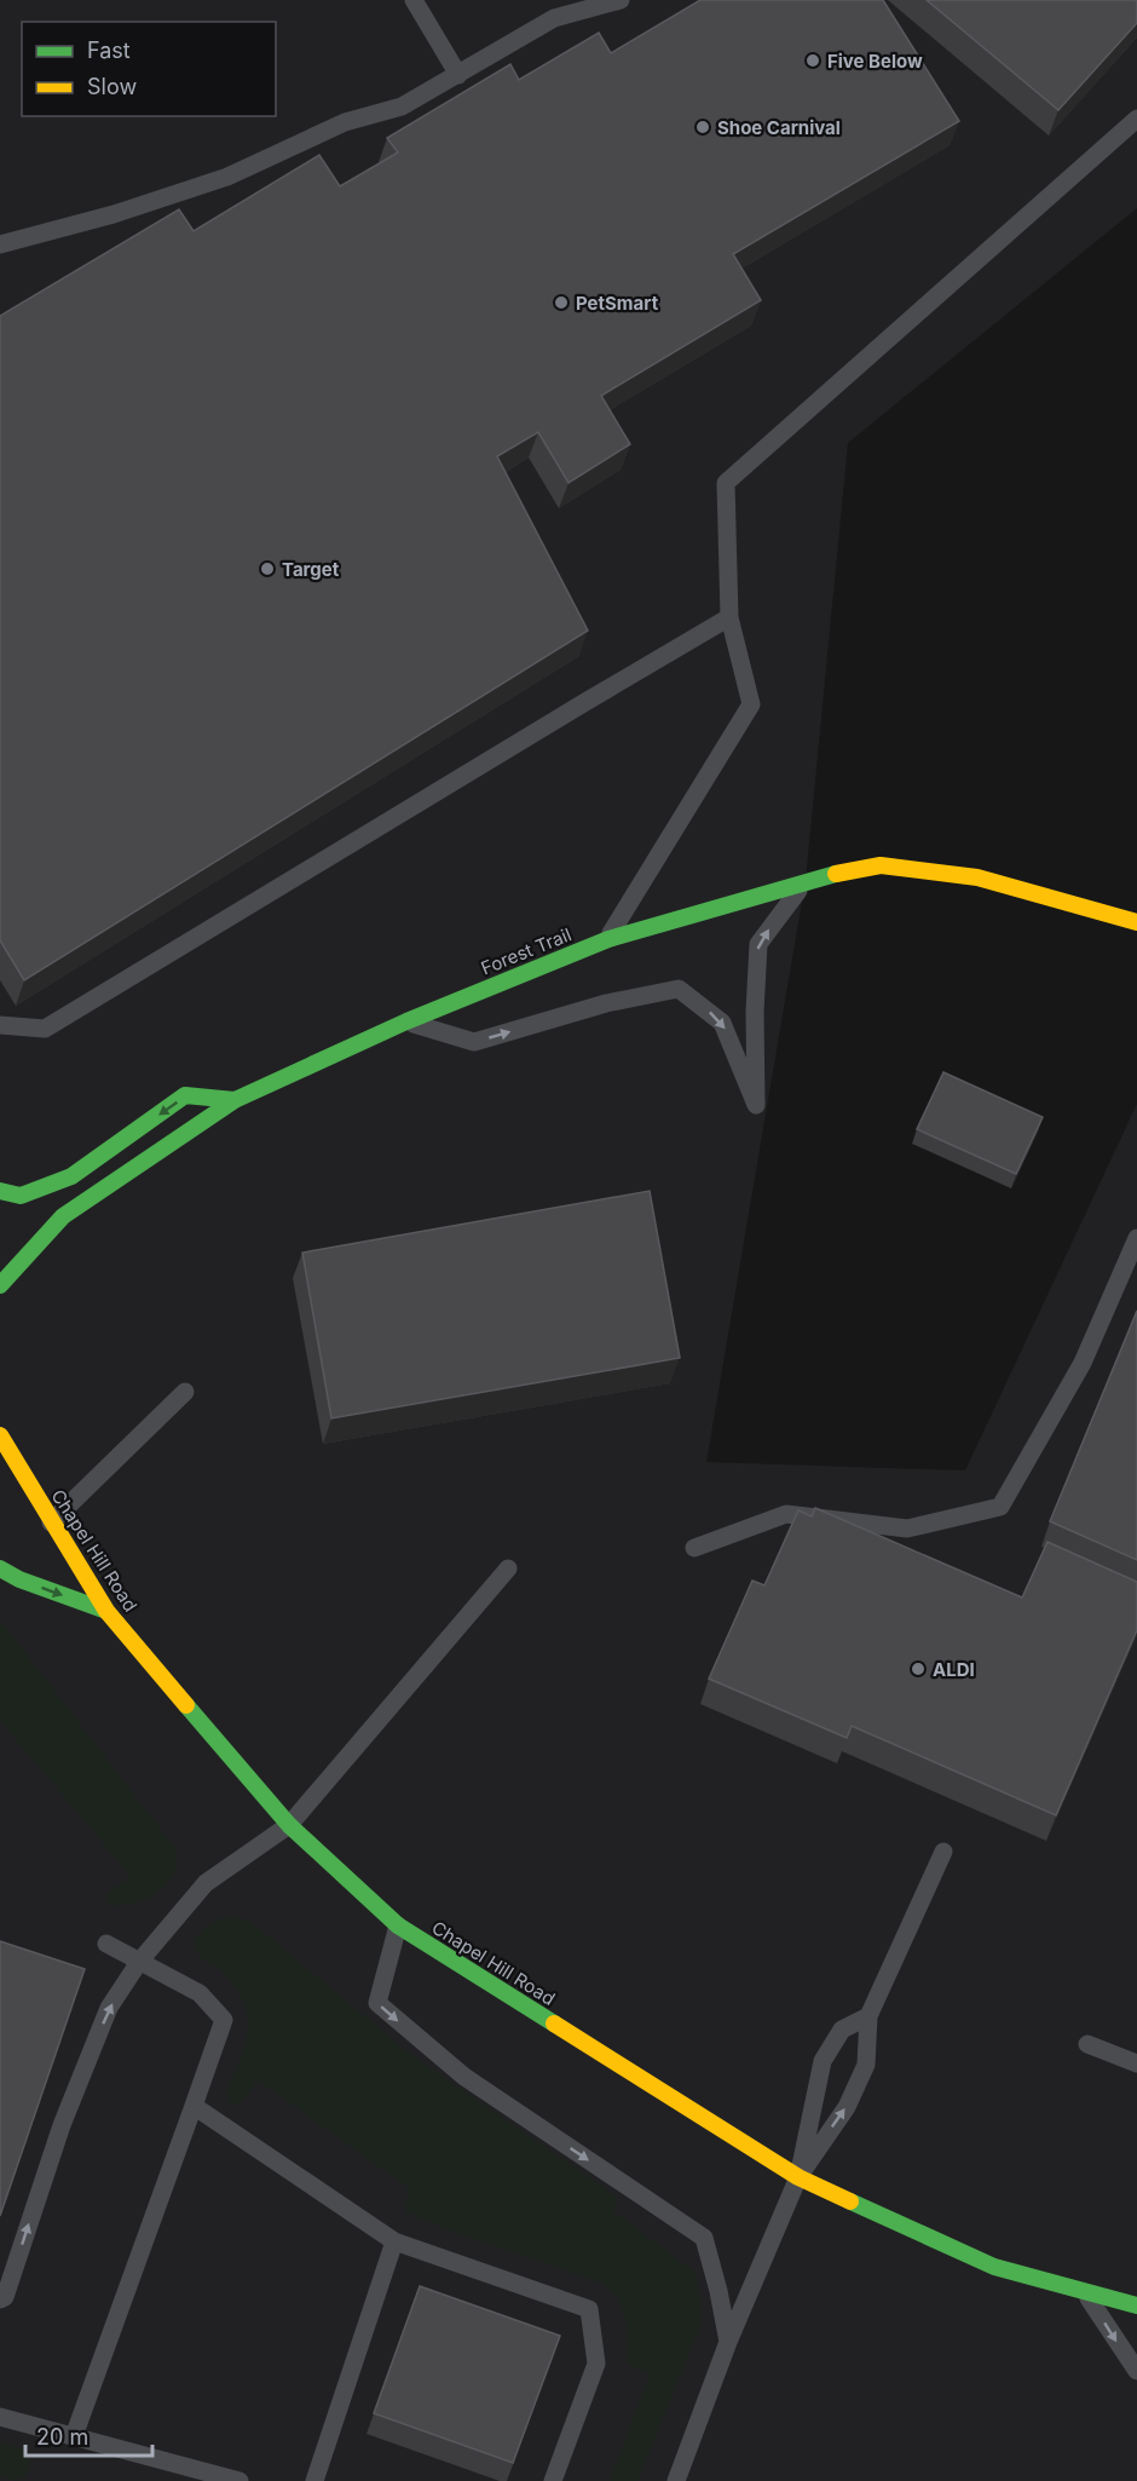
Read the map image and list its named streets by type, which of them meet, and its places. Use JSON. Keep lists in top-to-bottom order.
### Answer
{
  "streets": {
    "main road": ["Forest Trail", "Chapel Hill Road"]
  },
  "places": [
    "Five Below",
    "Shoe Carnival",
    "PetSmart",
    "Target",
    "ALDI"
  ],
  "legend": ["Fast", "Slow"],
  "scale_bar": "20 m"
}
